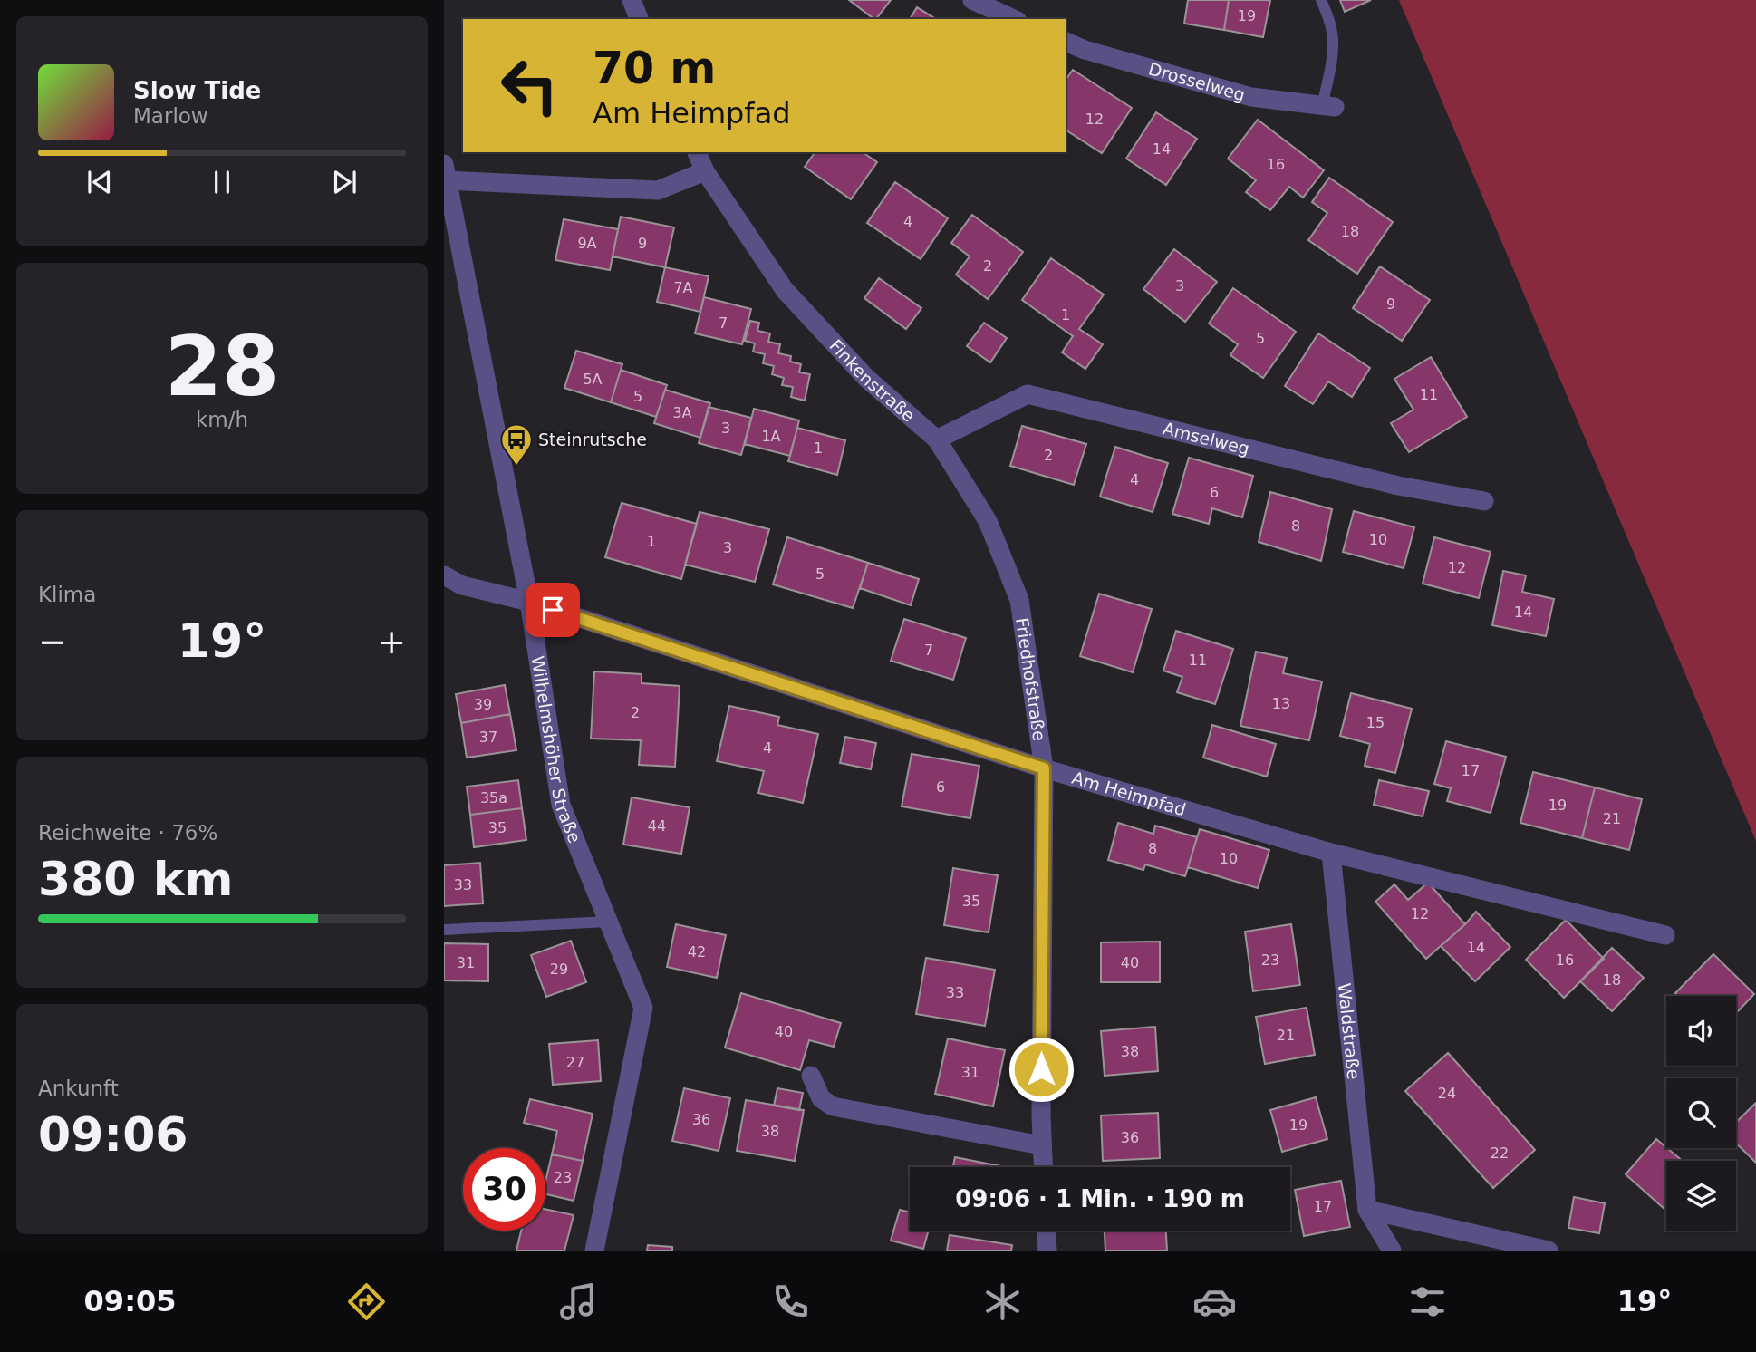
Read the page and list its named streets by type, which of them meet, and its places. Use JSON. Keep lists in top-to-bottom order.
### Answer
{
  "streets": {
    "street": [
      "Drosselweg",
      "Finkenstraße",
      "Amselweg",
      "Friedhofstraße",
      "Wilhelmshöher Straße",
      "Am Heimpfad",
      "Waldstraße"
    ]
  },
  "crossings": [
    ["Finkenstraße", "Amselweg"],
    ["Finkenstraße", "Friedhofstraße"],
    ["Friedhofstraße", "Am Heimpfad"],
    ["Wilhelmshöher Straße", "Am Heimpfad"],
    ["Am Heimpfad", "Waldstraße"]
  ],
  "places": {
    "bus stop": ["Steinrutsche"]
  },
  "house_numbers": [
    "19",
    "12",
    "14",
    "16",
    "4",
    "18",
    "9A",
    "9",
    "2",
    "3",
    "7A",
    "9",
    "1",
    "7",
    "5",
    "5A",
    "11",
    "5",
    "3A",
    "3",
    "1A",
    "1",
    "2",
    "4",
    "6",
    "8",
    "10",
    "1",
    "3",
    "12",
    "5",
    "14",
    "7",
    "11",
    "13",
    "39",
    "2",
    "15",
    "37",
    "4",
    "17",
    "6",
    "35a",
    "19",
    "21",
    "44",
    "35",
    "8",
    "10",
    "33",
    "35",
    "12",
    "14",
    "42",
    "23",
    "16",
    "31",
    "40",
    "29",
    "18",
    "33",
    "40",
    "21",
    "38",
    "27",
    "31",
    "24",
    "36",
    "19",
    "38",
    "36",
    "22",
    "23",
    "17"
  ],
  "page": {
    "turn": ["70 m", "Am Heimpfad"],
    "song": ["Slow Tide", "Marlow"],
    "tile": [
      ["28", "km/h"],
      "Klima",
      ["Reichweite · 76%", "380 km"],
      ["Ankunft", "09:06"]
    ],
    "heat": ["−", "19°", "+"],
    "limit": "30",
    "trip": "09:06 · 1 Min. · 190 m",
    "tabs": ["09:05", "19°"]
  }
}
